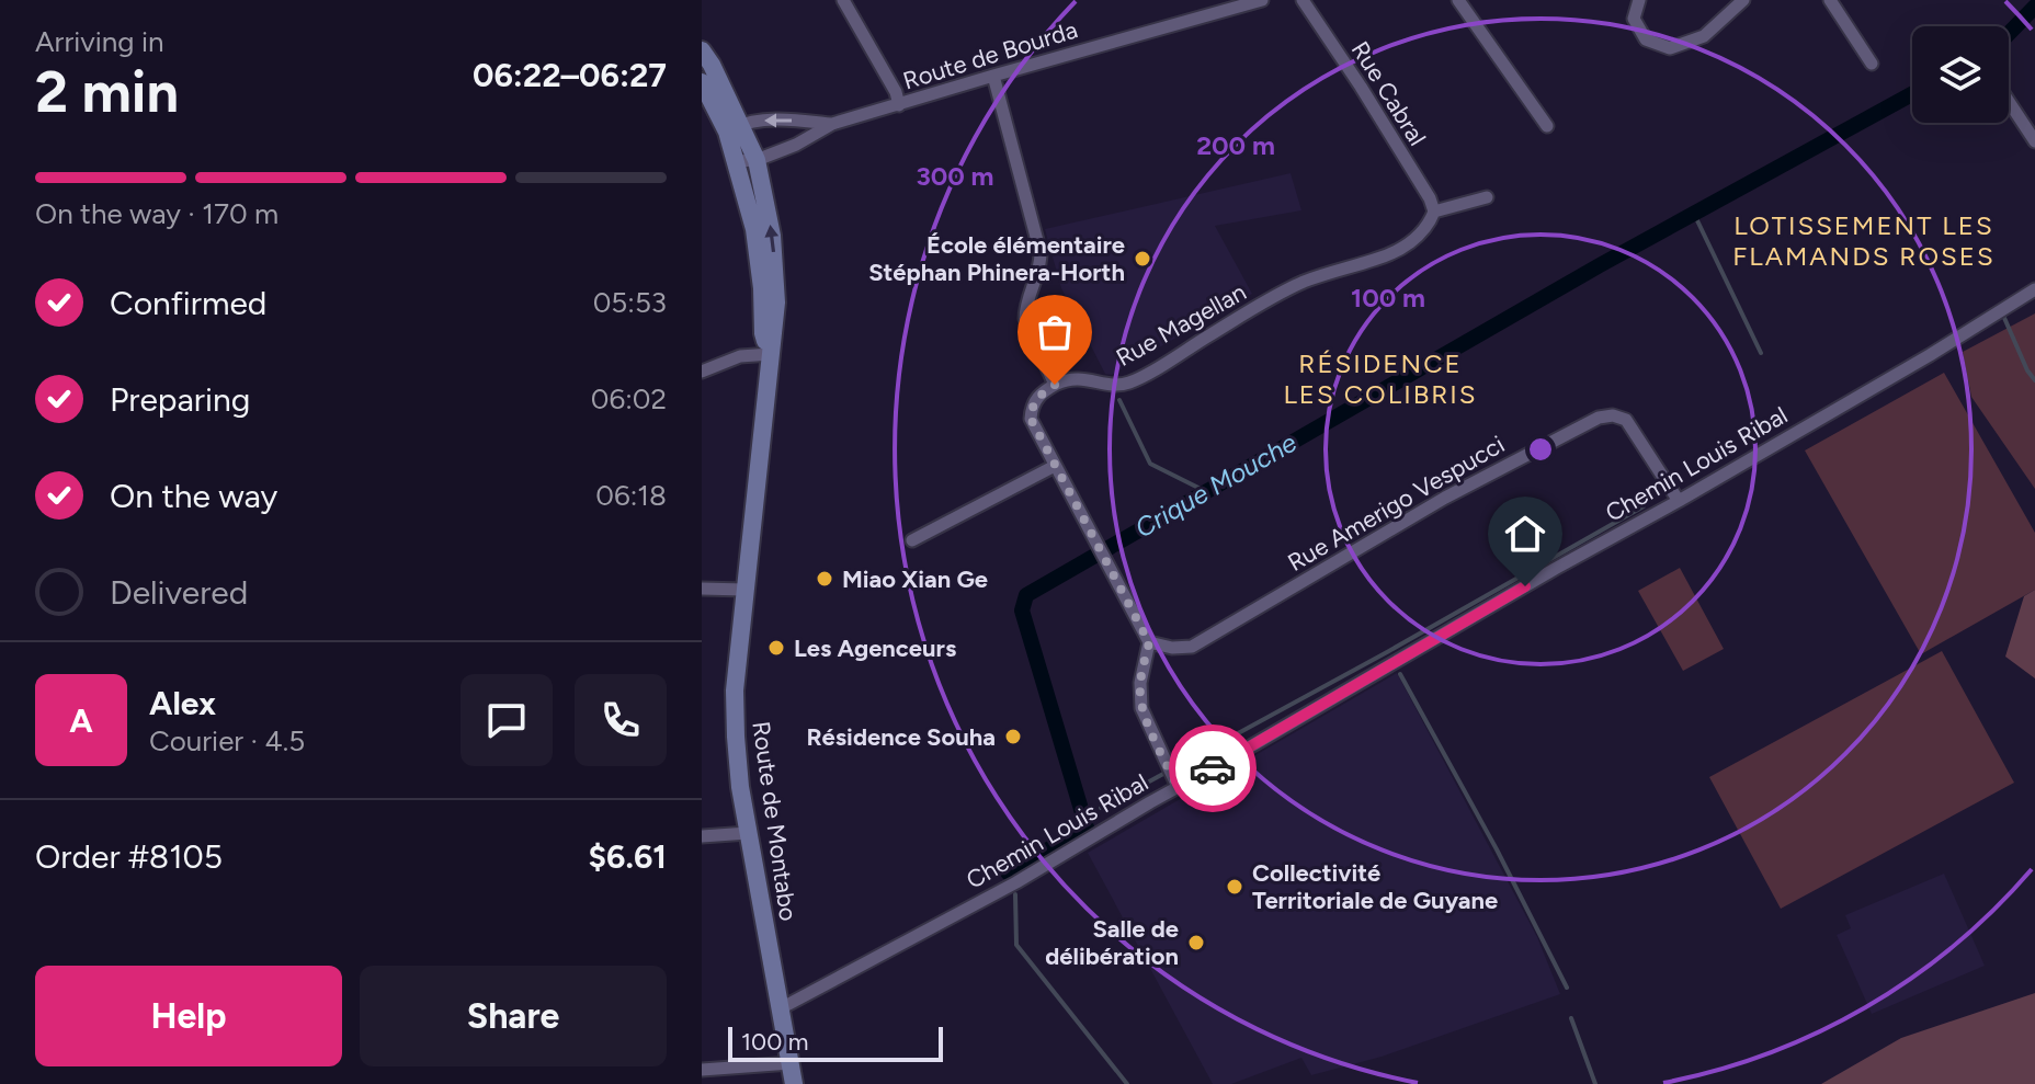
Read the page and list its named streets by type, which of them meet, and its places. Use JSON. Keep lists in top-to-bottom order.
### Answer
{
  "streets": {
    "main road": ["Route de Montabo"],
    "street": [
      "Route de Bourda",
      "Rue Cabral",
      "Rue Magellan",
      "Chemin Louis Ribal",
      "Rue Amerigo Vespucci"
    ]
  },
  "crossings": [
    ["Route de Bourda", "Route de Montabo"],
    ["Rue Cabral", "Rue Magellan"],
    ["Chemin Louis Ribal", "Rue Amerigo Vespucci"],
    ["Chemin Louis Ribal", "Route de Montabo"]
  ],
  "districts": ["LOTISSEMENT LES FLAMANDS ROSES", "RÉSIDENCE LES COLIBRIS"],
  "water": ["Crique Mouche"],
  "places": [
    "École élémentaire Stéphan Phinera-Horth",
    "Miao Xian Ge",
    "Les Agenceurs",
    "Résidence Souha",
    "Collectivité Territoriale de Guyane",
    "Salle de délibération"
  ],
  "scale_bar": "100 m",
  "page": {
    "heading": ["2 min", "Arriving in", "06:22–06:27"],
    "panel": [
      "Alex",
      "Courier · 4.5",
      "Order #8105",
      "$6.61"
    ],
    "bar": "On the way · 170 m",
    "list": [
      ["Confirmed", "05:53"],
      ["Preparing", "06:02"],
      ["On the way", "06:18"],
      "Delivered"
    ],
    "round": "A",
    "buttons": ["Help", "Share"],
    "scale": "100 m"
  },
  "rings": ["200 m", "300 m", "100 m"]
}
